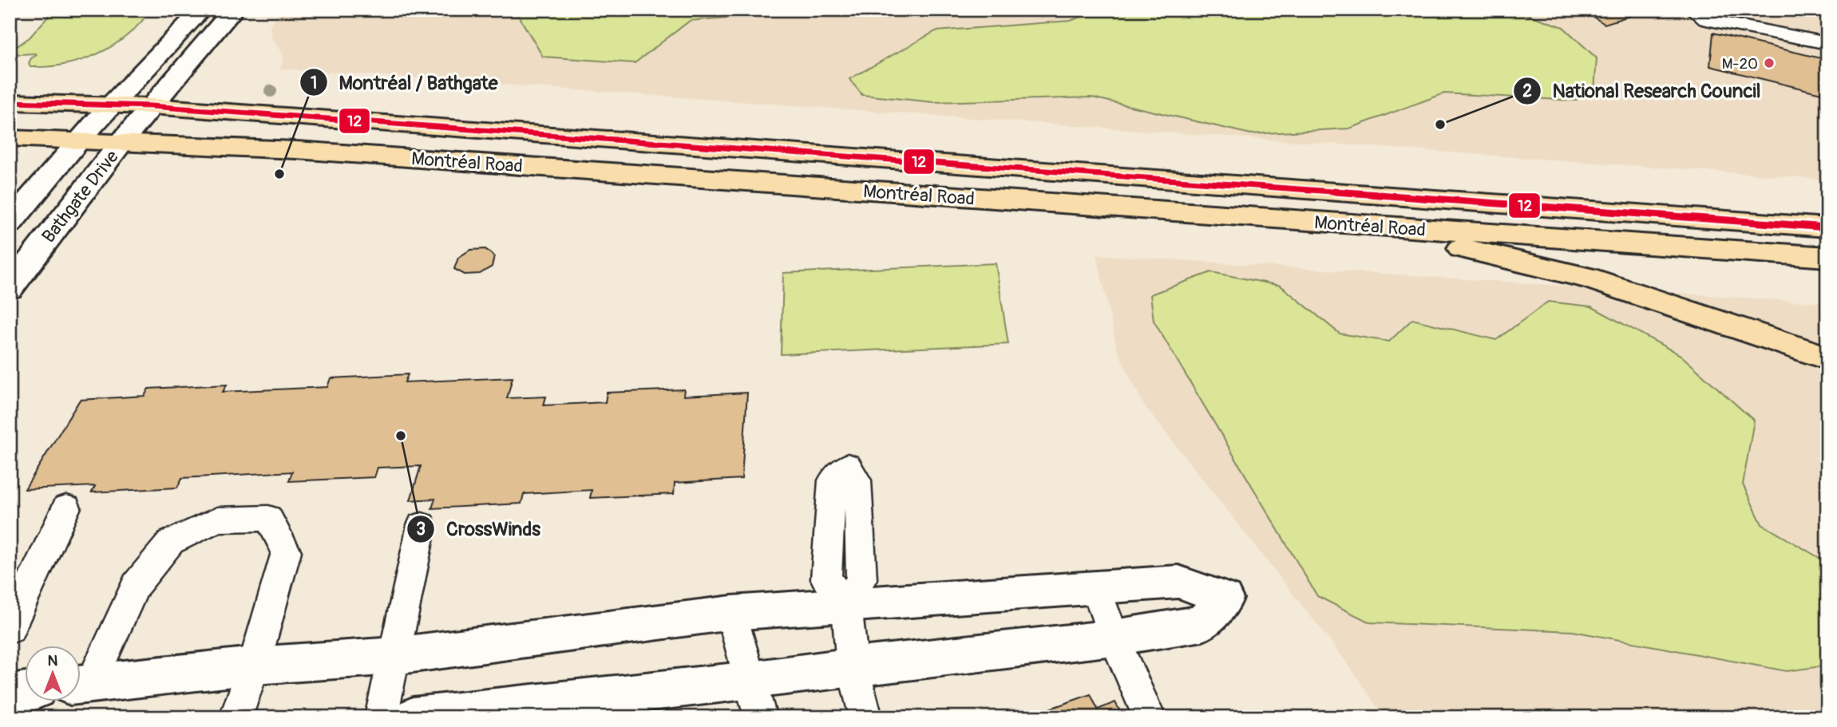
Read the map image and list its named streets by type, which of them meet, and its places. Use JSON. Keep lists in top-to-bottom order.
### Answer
{
  "streets": {
    "main road": ["Montréal Road"],
    "street": ["Bathgate Drive"]
  },
  "crossings": [
    ["Montréal Road", "Bathgate Drive"]
  ],
  "places": [
    "M-20",
    "National Research Council",
    "Montréal / Bathgate",
    "CrossWinds"
  ],
  "lines": ["transit line 12"],
  "north": "top"
}
